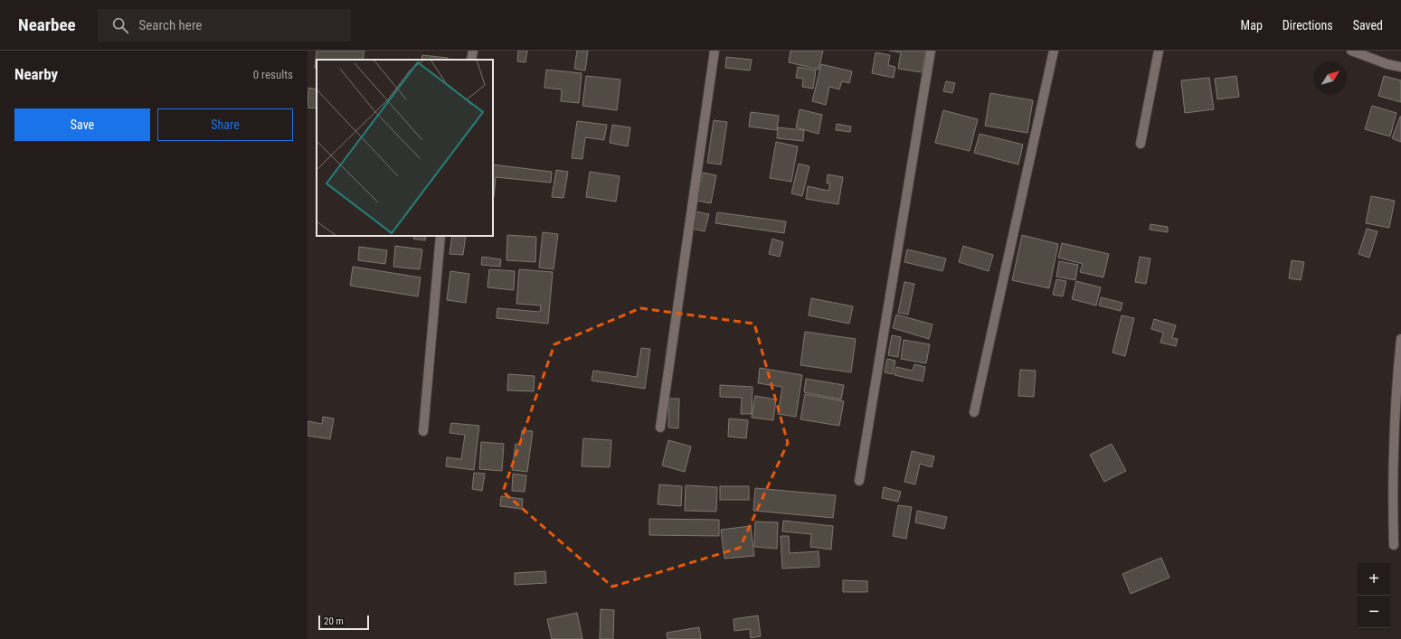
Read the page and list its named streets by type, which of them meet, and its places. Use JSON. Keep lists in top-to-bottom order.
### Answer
{
  "scale_bar": "20 m",
  "north": "top right",
  "page": {
    "header": "Nearbee",
    "search": "Search here",
    "nav": ["Map", "Directions", "Saved"],
    "heading": ["Nearby", "0 results"],
    "buttons": ["Save", "Share"],
    "map_buttons": ["+", "−"],
    "scale": "20 m"
  }
}
